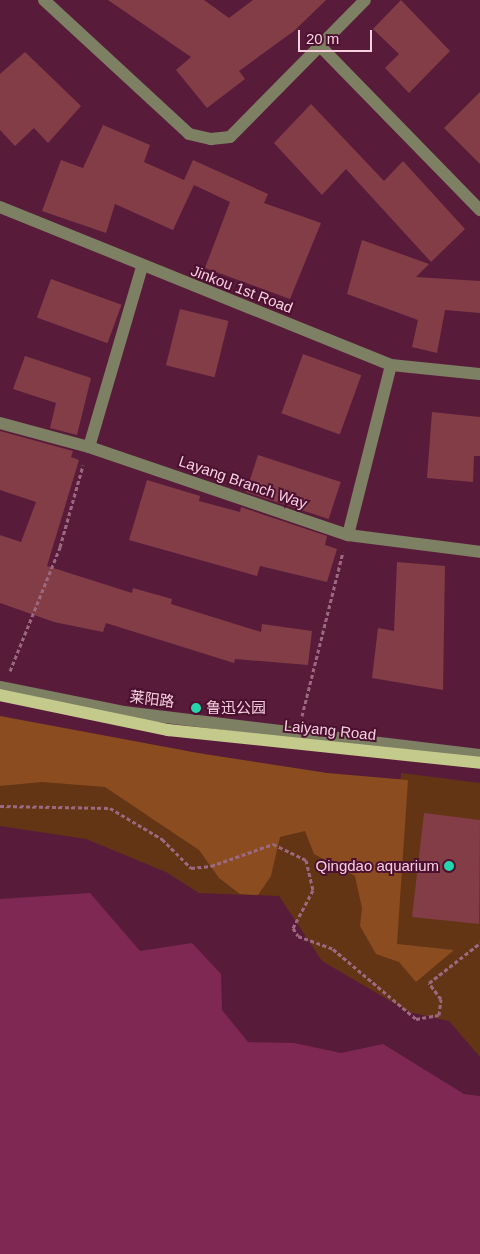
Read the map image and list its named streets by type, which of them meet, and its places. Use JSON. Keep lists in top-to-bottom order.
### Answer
{
  "streets": {
    "main road": ["Laiyang Road"],
    "street": ["Jinkou 1st Road", "Layang Branch Way", "莱阳路"]
  },
  "crossings": [
    ["莱阳路", "Laiyang Road"]
  ],
  "places": ["鲁迅公园", "Qingdao aquarium"],
  "scale_bar": "20 m"
}
